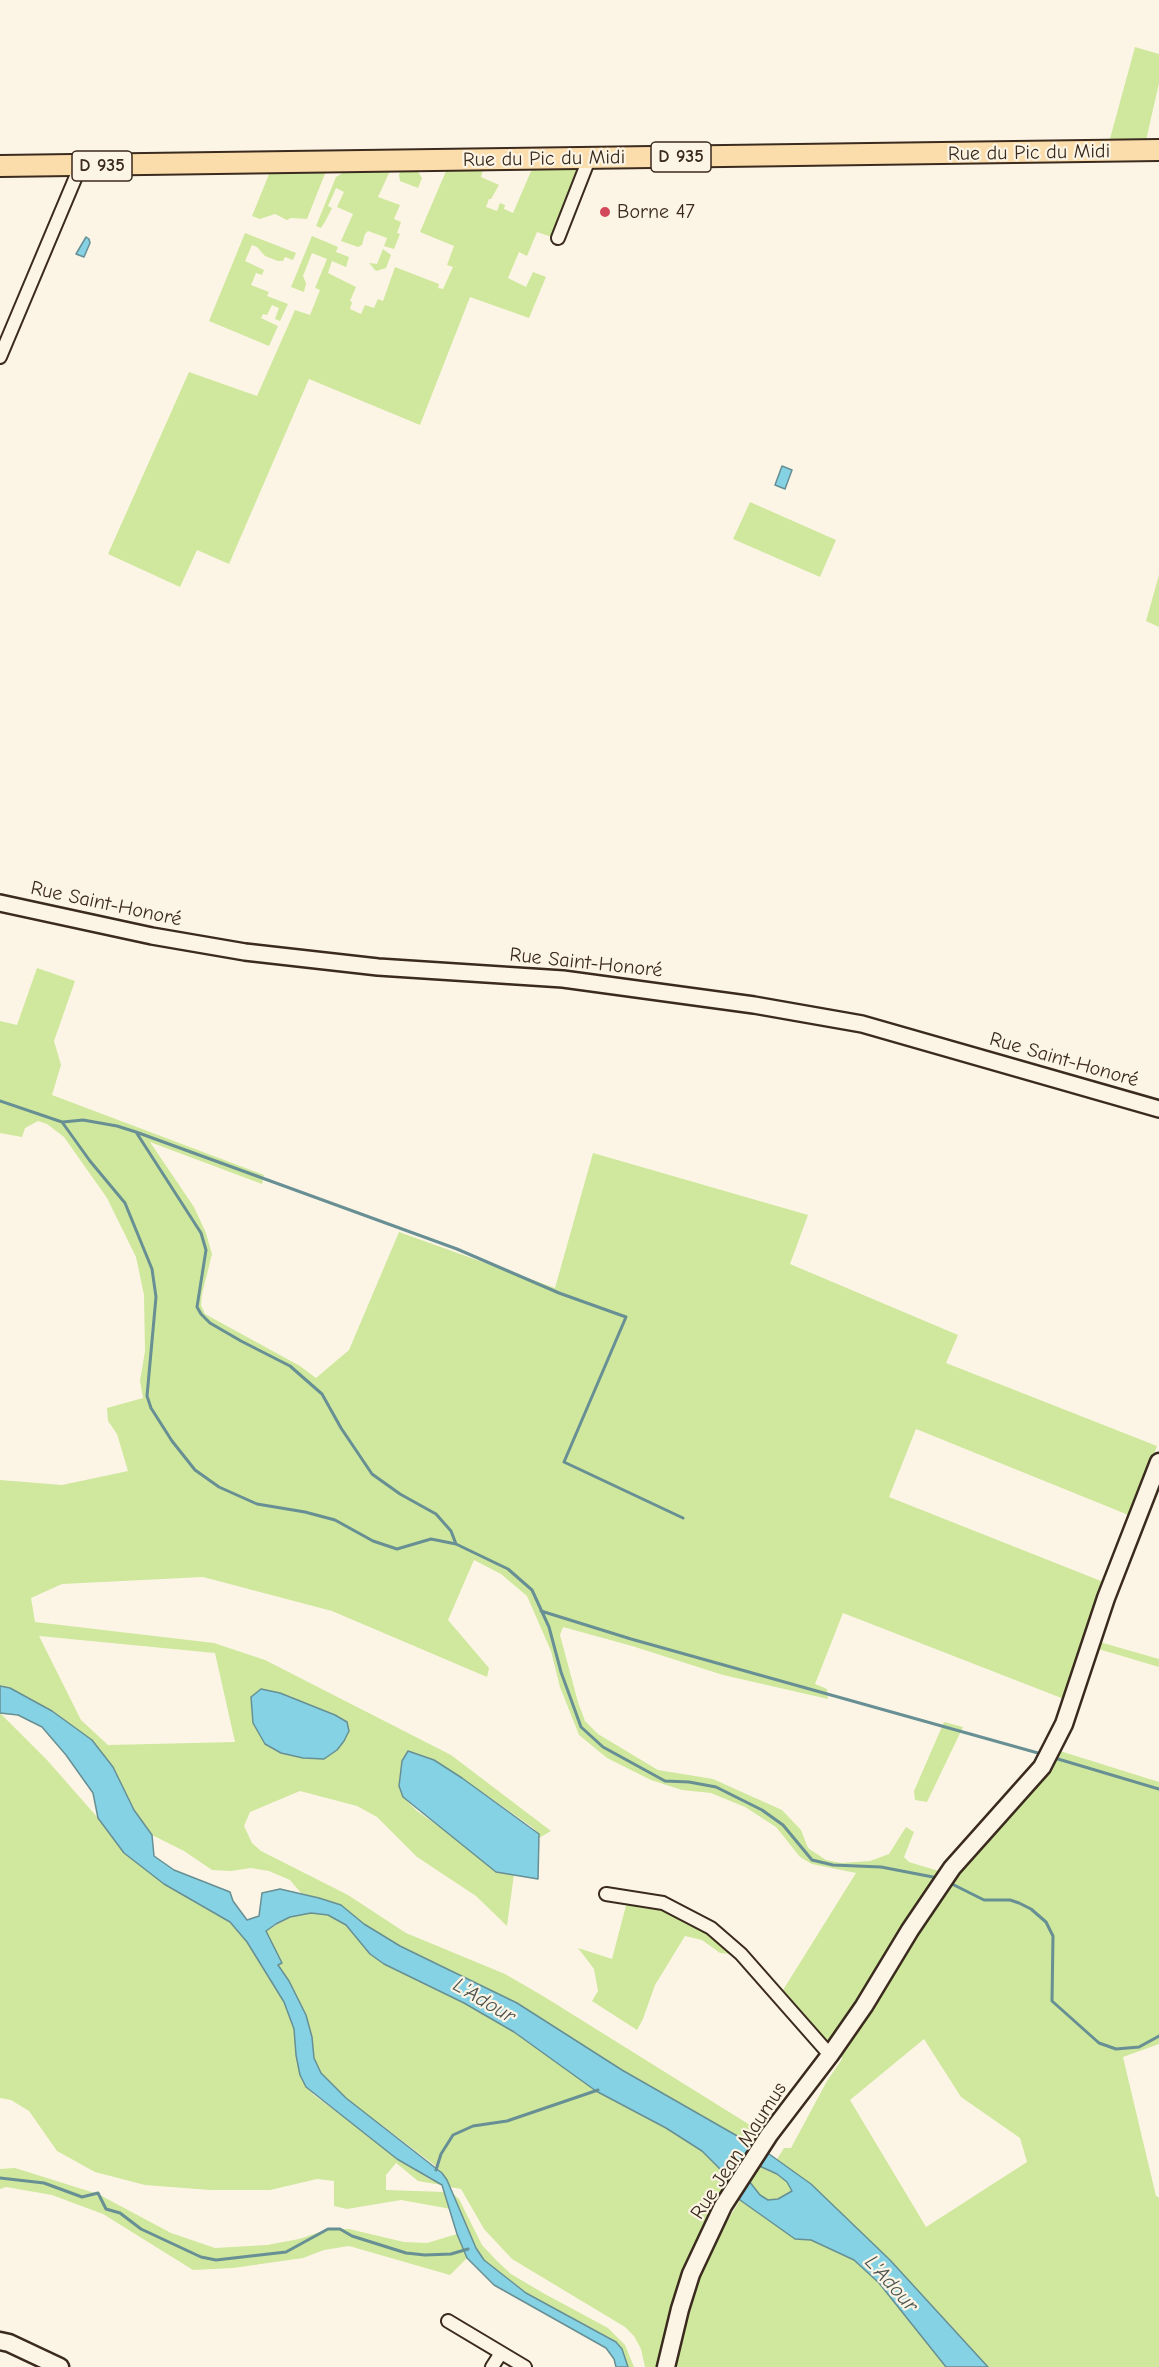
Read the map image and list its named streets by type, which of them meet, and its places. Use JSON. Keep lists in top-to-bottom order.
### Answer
{
  "streets": {
    "main road": ["Rue du Pic du Midi", "D 935", "Rue Jean Maumus"],
    "street": ["Rue Saint-Honoré"]
  },
  "water": ["L'Adour"],
  "places": ["Borne 47"]
}
